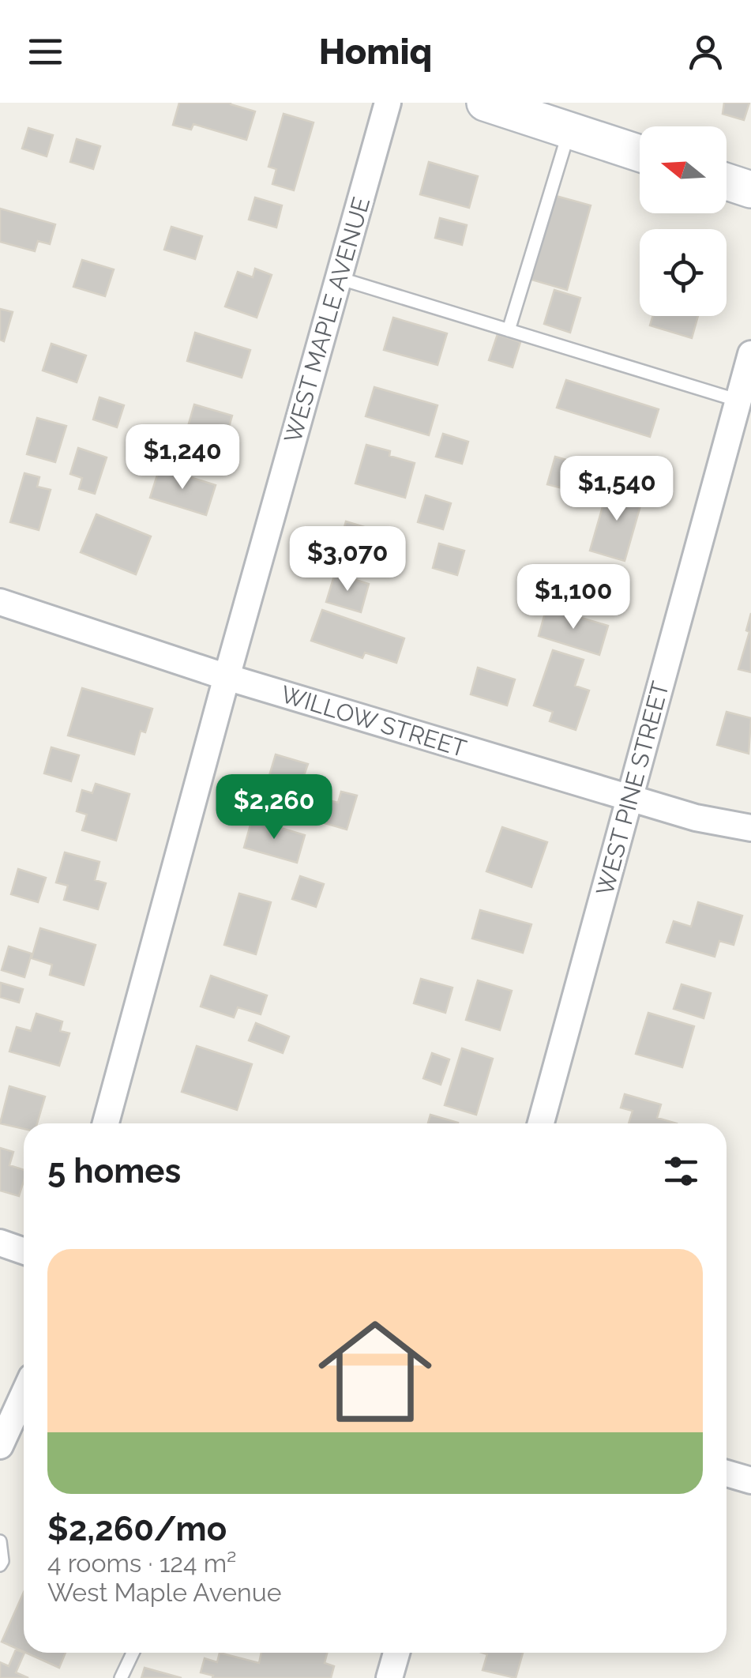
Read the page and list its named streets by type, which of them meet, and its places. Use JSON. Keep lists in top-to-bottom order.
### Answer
{
  "streets": {
    "street": ["WEST MAPLE AVENUE", "WILLOW STREET", "WEST PINE STREET"]
  },
  "crossings": [
    ["WEST MAPLE AVENUE", "WILLOW STREET"],
    ["WILLOW STREET", "WEST PINE STREET"]
  ],
  "north": "left",
  "page": {
    "header": "Homiq",
    "price": [
      "$1,240",
      "$1,540",
      "$3,070",
      "$1,100",
      "$2,260"
    ],
    "heading": "5 homes",
    "list": [
      {
        "name": "$2,260/mo",
        "note": "4 rooms · 124 m² · West Maple Avenue"
      }
    ]
  }
}
